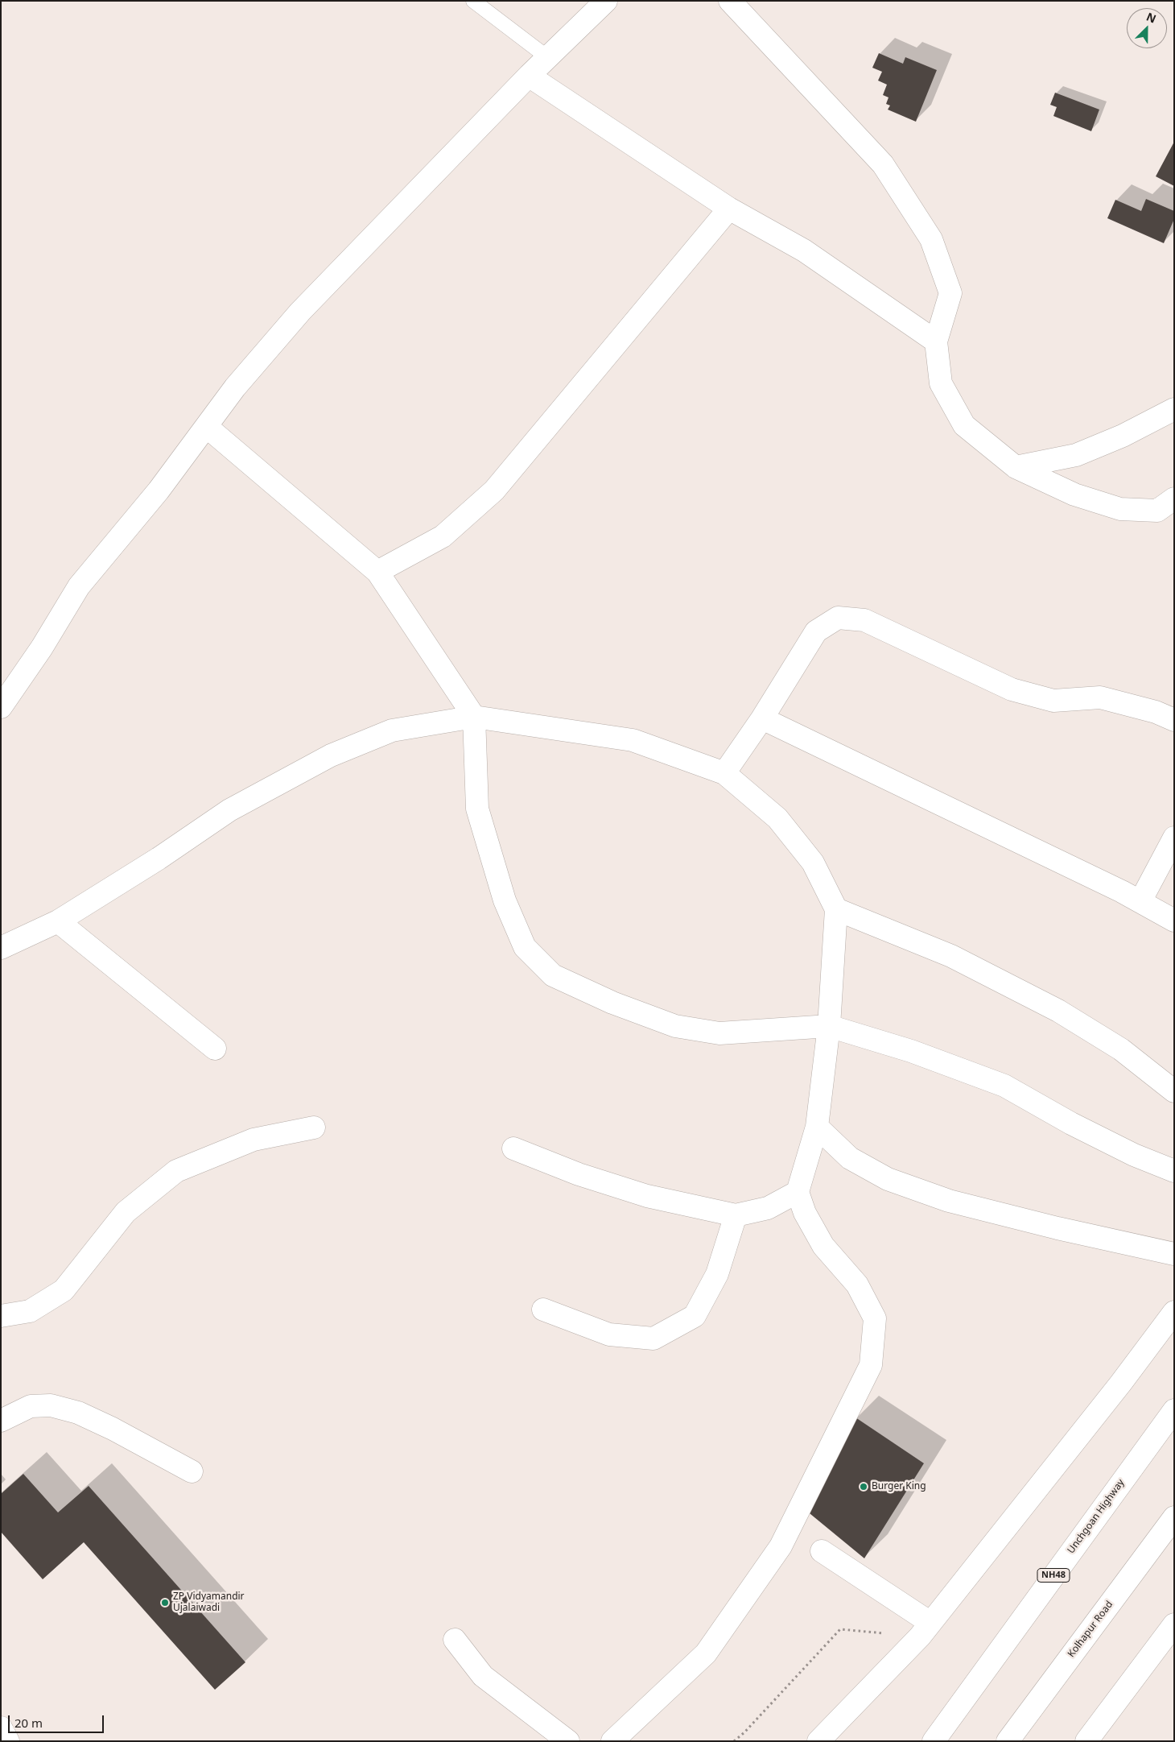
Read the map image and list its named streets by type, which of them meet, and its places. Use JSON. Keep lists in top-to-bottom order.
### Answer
{
  "streets": {
    "main road": ["Unchgoan Highway", "NH48", "Kolhapur Road"]
  },
  "places": ["Burger King", "ZP Vidyamandir Ujalaiwadi"],
  "scale_bar": "20 m",
  "north": "top right"
}
